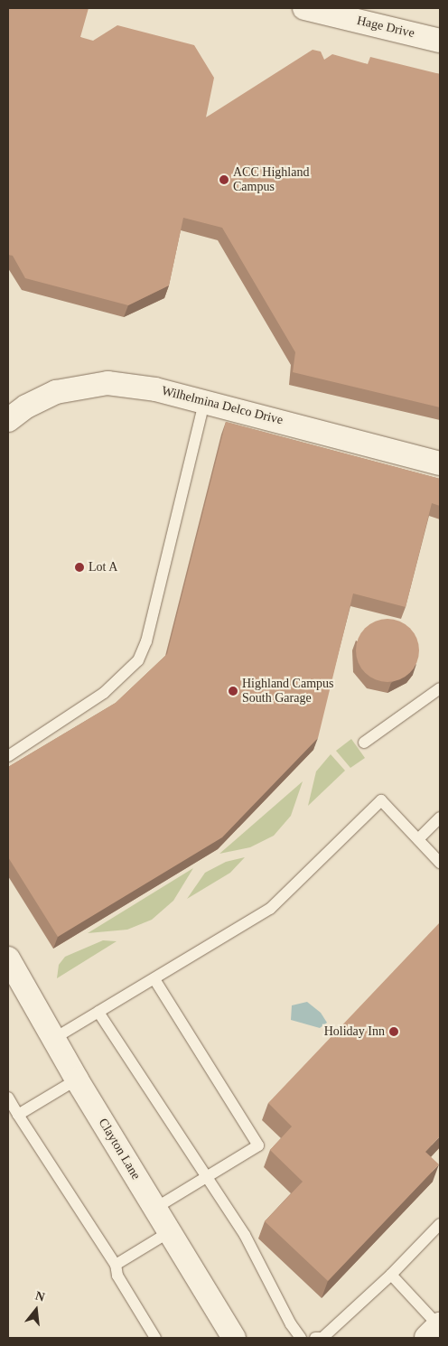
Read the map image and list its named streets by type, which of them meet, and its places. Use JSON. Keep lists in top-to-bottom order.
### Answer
{
  "streets": {
    "street": ["Hage Drive", "Wilhelmina Delco Drive", "Clayton Lane"]
  },
  "places": [
    "ACC Highland Campus",
    "Lot A",
    "Highland Campus South Garage",
    "Holiday Inn"
  ],
  "north": "top"
}
